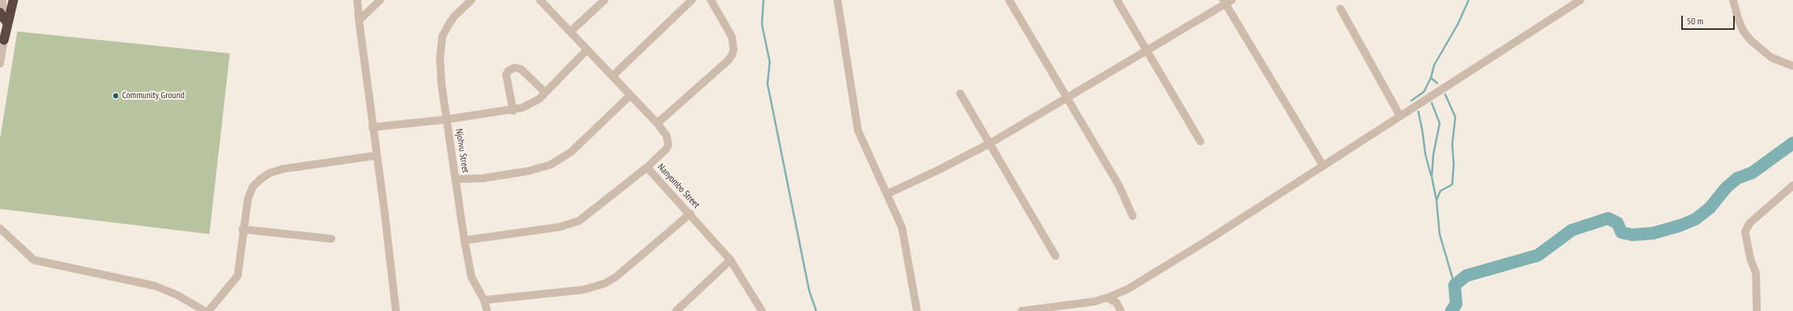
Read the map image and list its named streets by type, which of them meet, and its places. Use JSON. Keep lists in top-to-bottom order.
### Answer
{
  "streets": {
    "street": ["Njohvu Street", "Nanyombo Street"]
  },
  "places": ["Community Ground"],
  "scale_bar": "50 m"
}
